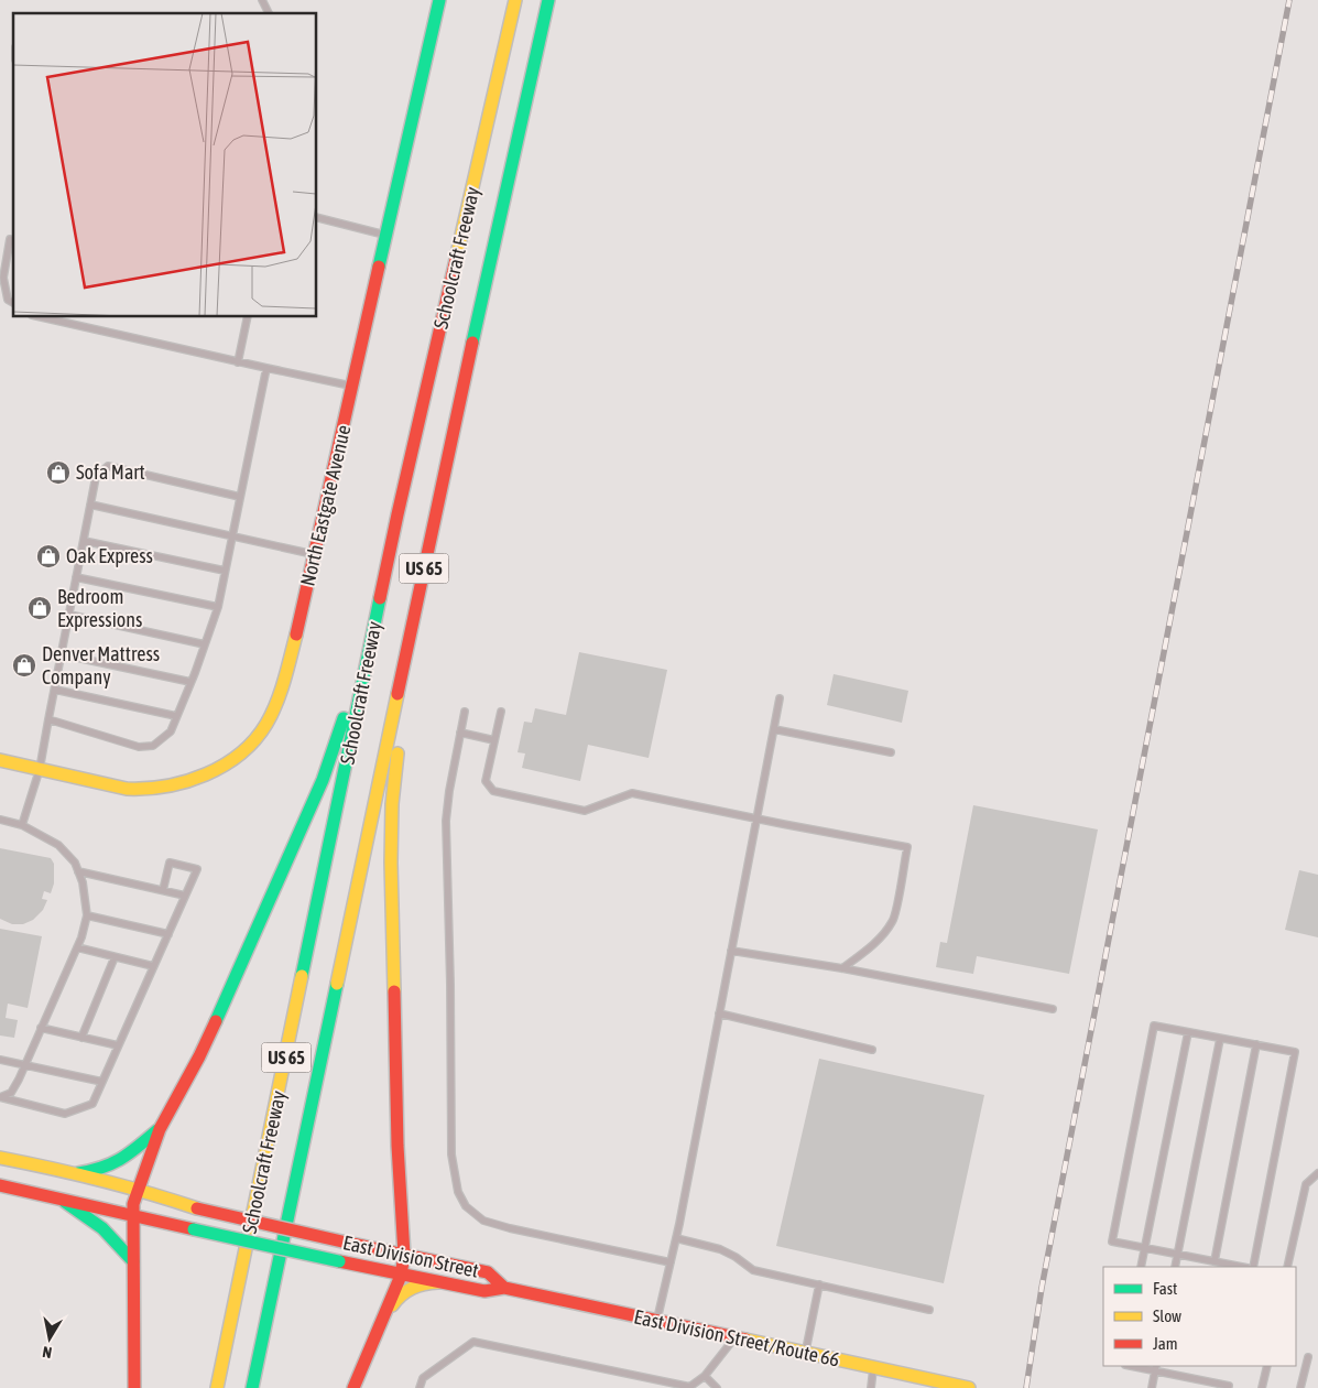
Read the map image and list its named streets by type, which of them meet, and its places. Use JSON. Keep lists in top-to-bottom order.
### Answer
{
  "streets": {
    "main road": [
      "Schoolcraft Freeway",
      "North Eastgate Avenue",
      "US 65",
      "East Division Street",
      "East Division Street/Route 66"
    ]
  },
  "crossings": [
    ["East Division Street", "East Division Street/Route 66"]
  ],
  "places": {
    "shop": [
      "Sofa Mart",
      "Oak Express",
      "Bedroom Expressions",
      "Denver Mattress Company"
    ]
  },
  "legend": ["Fast", "Slow", "Jam"],
  "north": "bottom"
}
